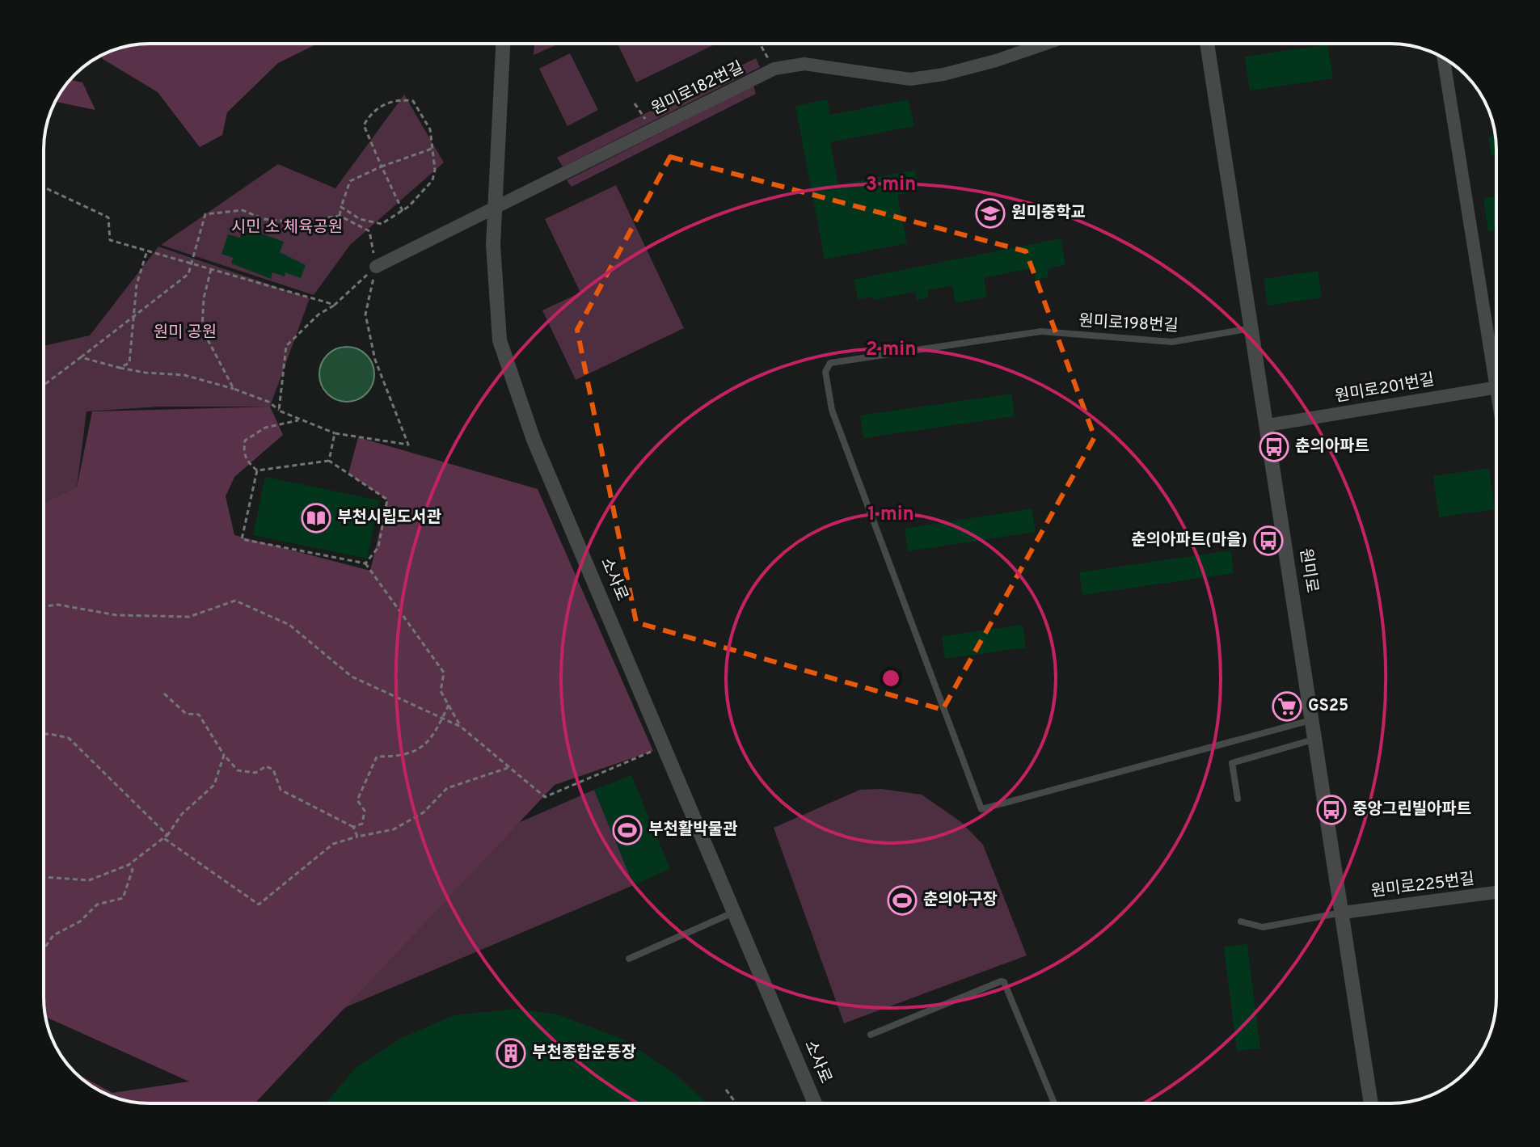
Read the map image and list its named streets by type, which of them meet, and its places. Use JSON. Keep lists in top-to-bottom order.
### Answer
{
  "streets": {
    "street": [
      "원미로182번길",
      "원미로201번길",
      "원미로",
      "소사로",
      "원미로225번길"
    ],
    "lane": ["원미로198번길"]
  },
  "crossings": [
    ["원미로198번길", "원미로"],
    ["원미로201번길", "원미로"],
    ["원미로", "원미로225번길"]
  ],
  "parks": ["시민 소 체육공원", "원미 공원"],
  "places": {
    "school or university": ["원미중학교"],
    "bus stop": ["춘의아파트", "춘의아파트(마을)", "중앙그린빌아파트"],
    "library": ["부천시립도서관"],
    "supermarket": ["GS25"],
    "sports": ["부천활박물관", "춘의야구장"],
    "building": ["부천종합운동장"]
  },
  "rings": ["3 min", "2 min", "1 min"]
}
